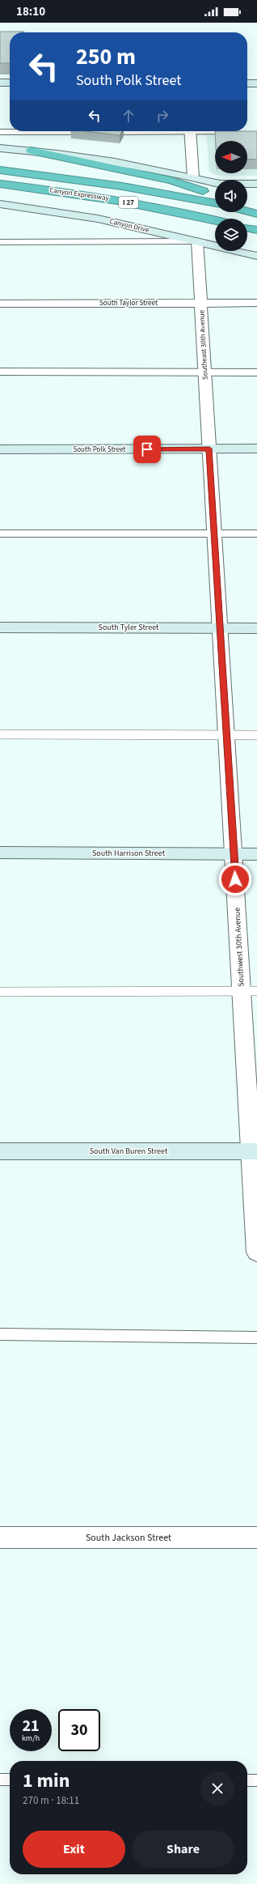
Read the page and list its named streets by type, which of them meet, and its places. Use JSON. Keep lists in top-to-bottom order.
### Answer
{
  "streets": {
    "highway": ["Canyon Expressway", "I 27"],
    "main road": [
      "Canyon Drive",
      "South Polk Street",
      "South Tyler Street",
      "South Harrison Street",
      "South Van Buren Street"
    ],
    "street": [
      "South Taylor Street",
      "Southeast 30th Avenue",
      "Southwest 30th Avenue",
      "South Jackson Street"
    ]
  },
  "crossings": [
    ["Canyon Drive", "Southeast 30th Avenue"],
    ["South Taylor Street", "Southeast 30th Avenue"],
    ["Southeast 30th Avenue", "South Polk Street"],
    ["Southeast 30th Avenue", "Southwest 30th Avenue"],
    ["South Polk Street", "Southwest 30th Avenue"],
    ["South Tyler Street", "Southwest 30th Avenue"],
    ["South Harrison Street", "Southwest 30th Avenue"],
    ["Southwest 30th Avenue", "South Van Buren Street"]
  ],
  "north": "left",
  "page": {
    "status": "18:10",
    "turn": ["250 m", "South Polk Street"],
    "speed": "21 km/h",
    "limit": "30",
    "heading": ["1 min", "270 m · 18:11"],
    "buttons": ["Exit", "Share"]
  }
}
